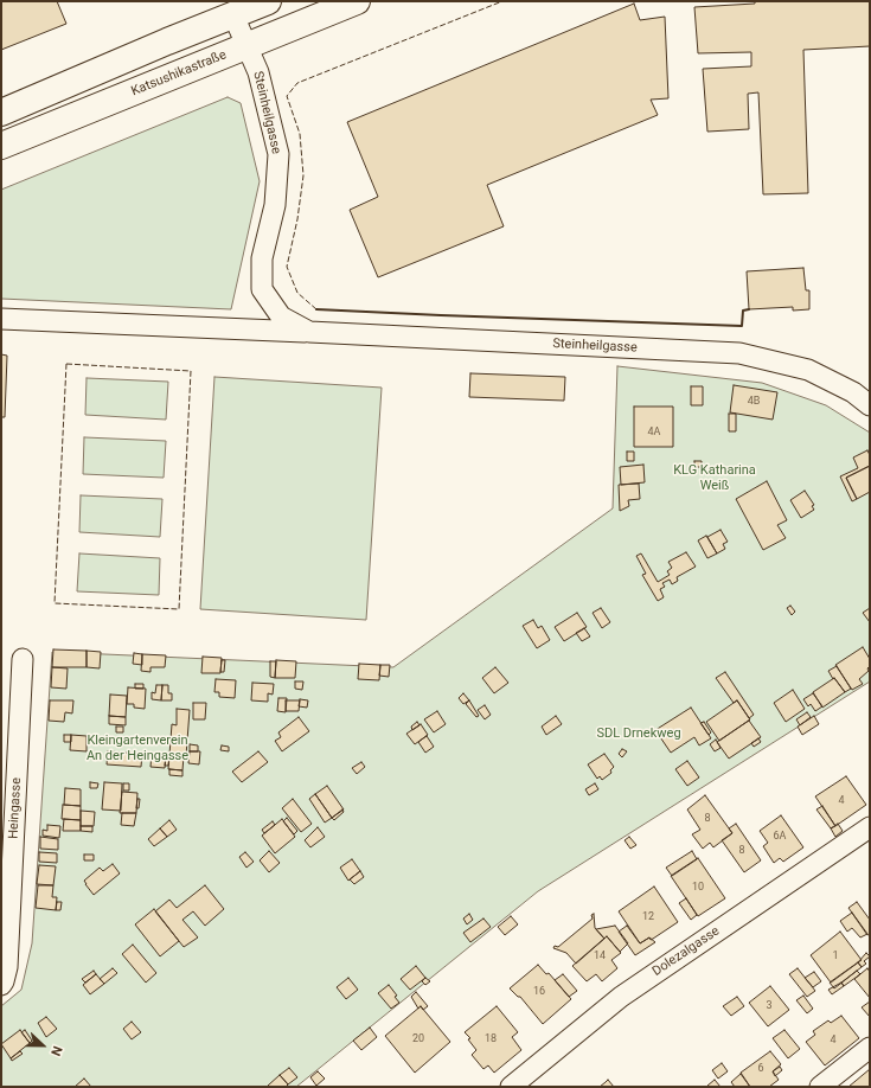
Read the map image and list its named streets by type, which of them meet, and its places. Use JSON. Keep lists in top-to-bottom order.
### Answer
{
  "streets": {
    "main road": ["Katsushikastraße"],
    "street": ["Steinheilgasse", "Heingasse", "Dolezalgasse"]
  },
  "crossings": [
    ["Katsushikastraße", "Steinheilgasse"]
  ],
  "parks": ["KLG Katharina Weiß", "SDL Drnekweg", "Kleingartenverein An der Heingasse"],
  "house_numbers": [
    "4B",
    "4A",
    "4",
    "8",
    "6A",
    "8",
    "10",
    "12",
    "14",
    "1",
    "16",
    "3",
    "20",
    "18",
    "4",
    "6"
  ],
  "north": "right"
}
